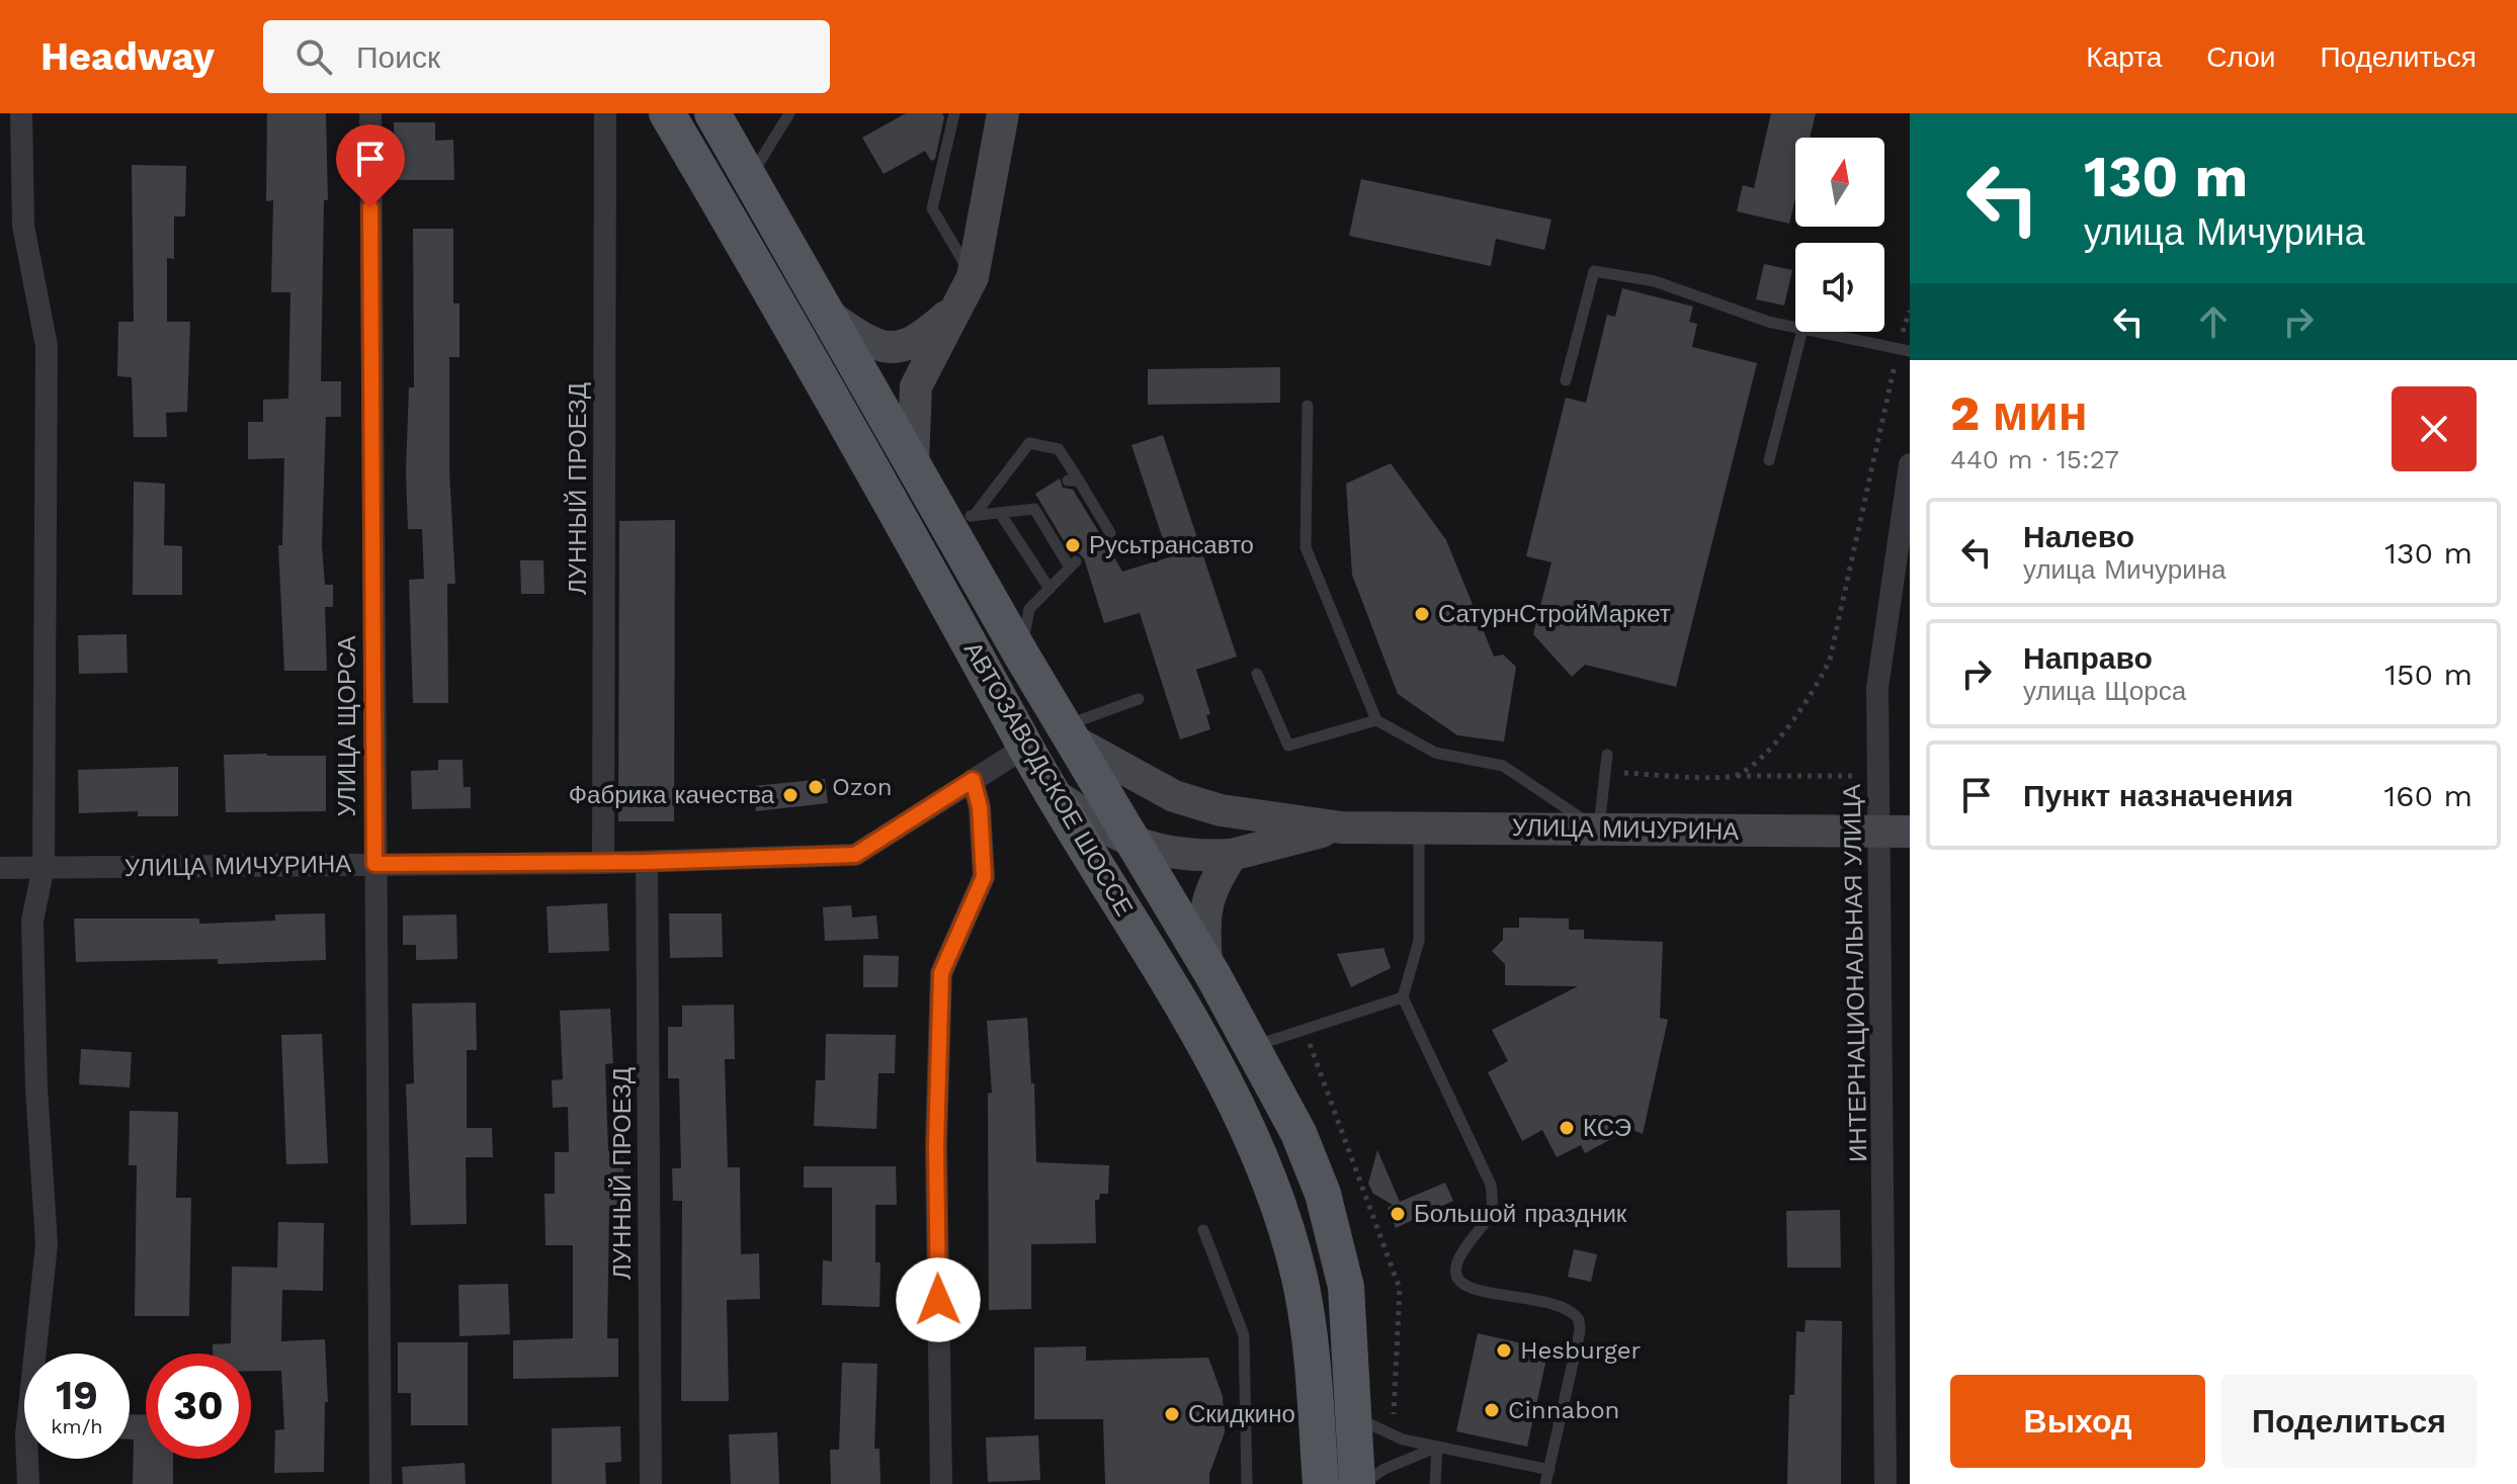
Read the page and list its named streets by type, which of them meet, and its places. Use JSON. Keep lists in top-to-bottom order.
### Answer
{
  "streets": {
    "main road": ["АВТОЗАВОДСКОЕ ШОССЕ", "УЛИЦА МИЧУРИНА"],
    "street": ["ЛУННЫЙ ПРОЕЗД", "УЛИЦА ЩОРСА", "ИНТЕРНАЦИОНАЛЬНАЯ УЛИЦА"]
  },
  "crossings": [
    ["ЛУННЫЙ ПРОЕЗД", "УЛИЦА МИЧУРИНА"],
    ["УЛИЦА ЩОРСА", "УЛИЦА МИЧУРИНА"],
    ["АВТОЗАВОДСКОЕ ШОССЕ", "УЛИЦА МИЧУРИНА"],
    ["УЛИЦА МИЧУРИНА", "ИНТЕРНАЦИОНАЛЬНАЯ УЛИЦА"]
  ],
  "places": [
    "Русьтрансавто",
    "СатурнСтройМаркет",
    "Ozon",
    "Фабрика качества",
    "КСЭ",
    "Большой праздник",
    "Hesburger",
    "Cinnabon",
    "Скидкино"
  ],
  "north": "top",
  "page": {
    "header": "Headway",
    "search": "Поиск",
    "nav": ["Карта", "Слои", "Поделиться"],
    "turn": ["130 m", "улица Мичурина"],
    "heading": ["2 мин", "440 m · 15:27"],
    "list": [
      {
        "name": "Налево",
        "note": "улица Мичурина",
        "value": "130 m"
      },
      {
        "name": "Направо",
        "note": "улица Щорса",
        "value": "150 m"
      },
      {
        "name": "Пункт назначения",
        "value": "160 m"
      }
    ],
    "speed": "19 km/h",
    "limit": "30",
    "buttons": ["Выход", "Поделиться"]
  }
}
